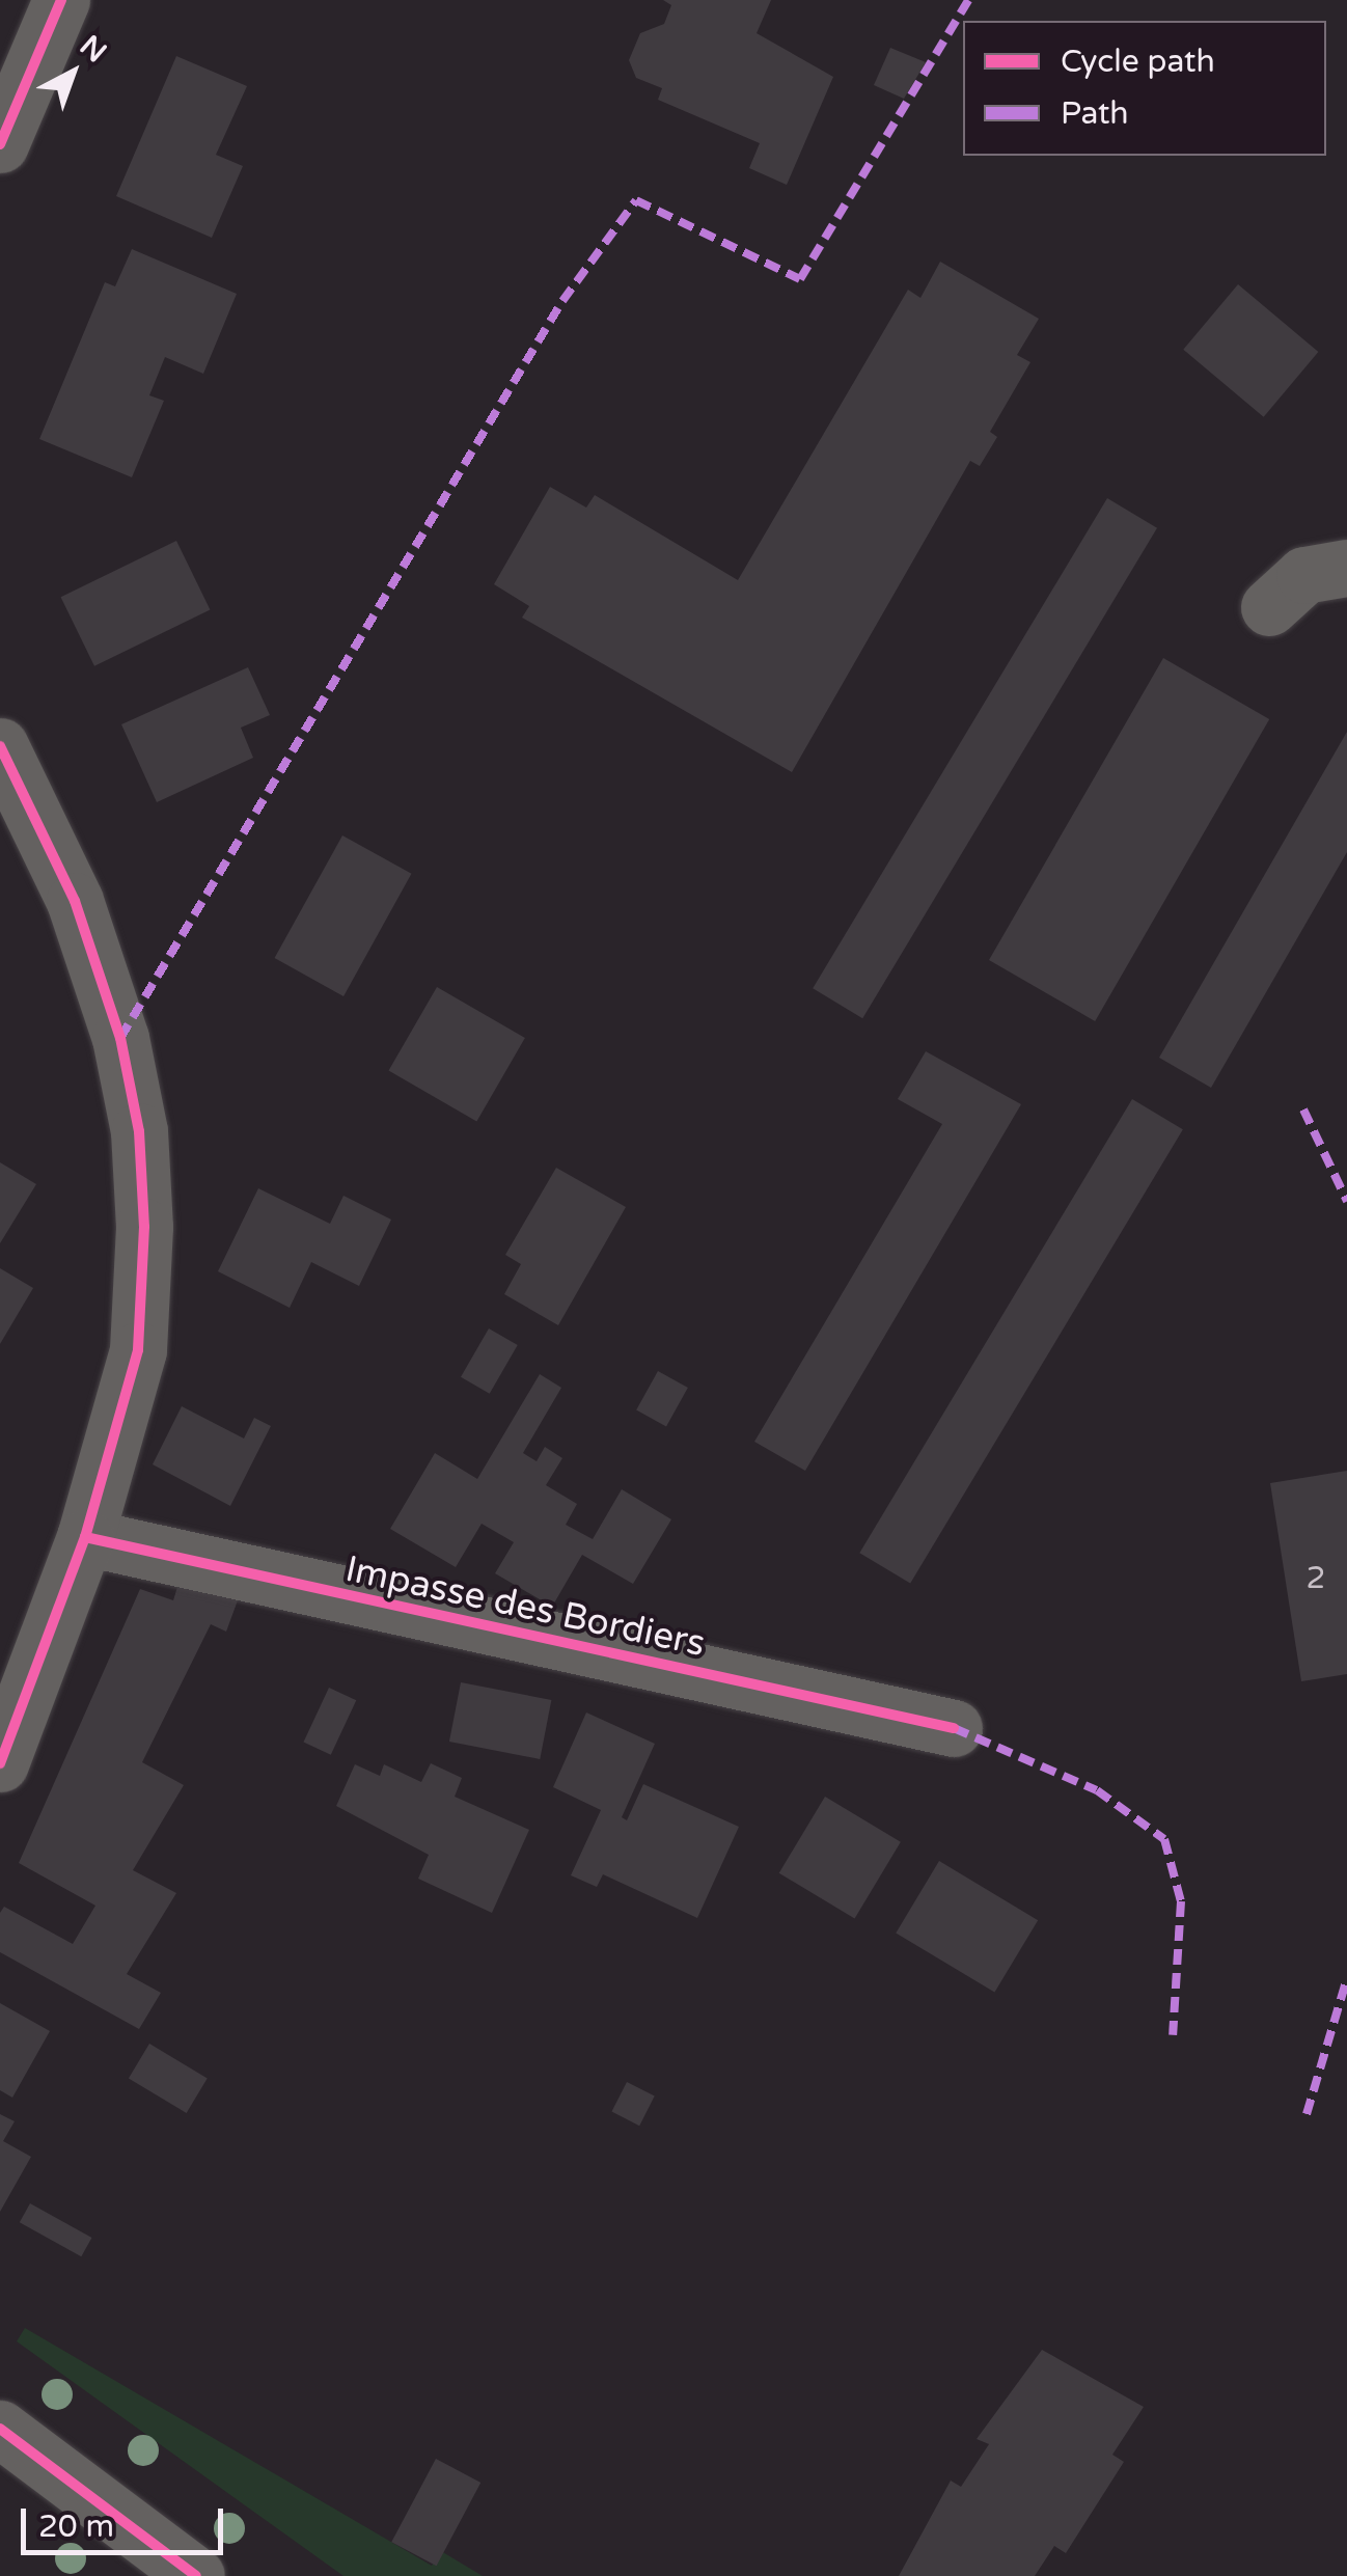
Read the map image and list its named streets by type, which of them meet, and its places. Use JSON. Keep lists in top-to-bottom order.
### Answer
{
  "streets": {
    "street": ["Impasse des Bordiers"]
  },
  "house_numbers": ["2"],
  "legend": ["Cycle path", "Path"],
  "scale_bar": "20 m",
  "north": "top right"
}
